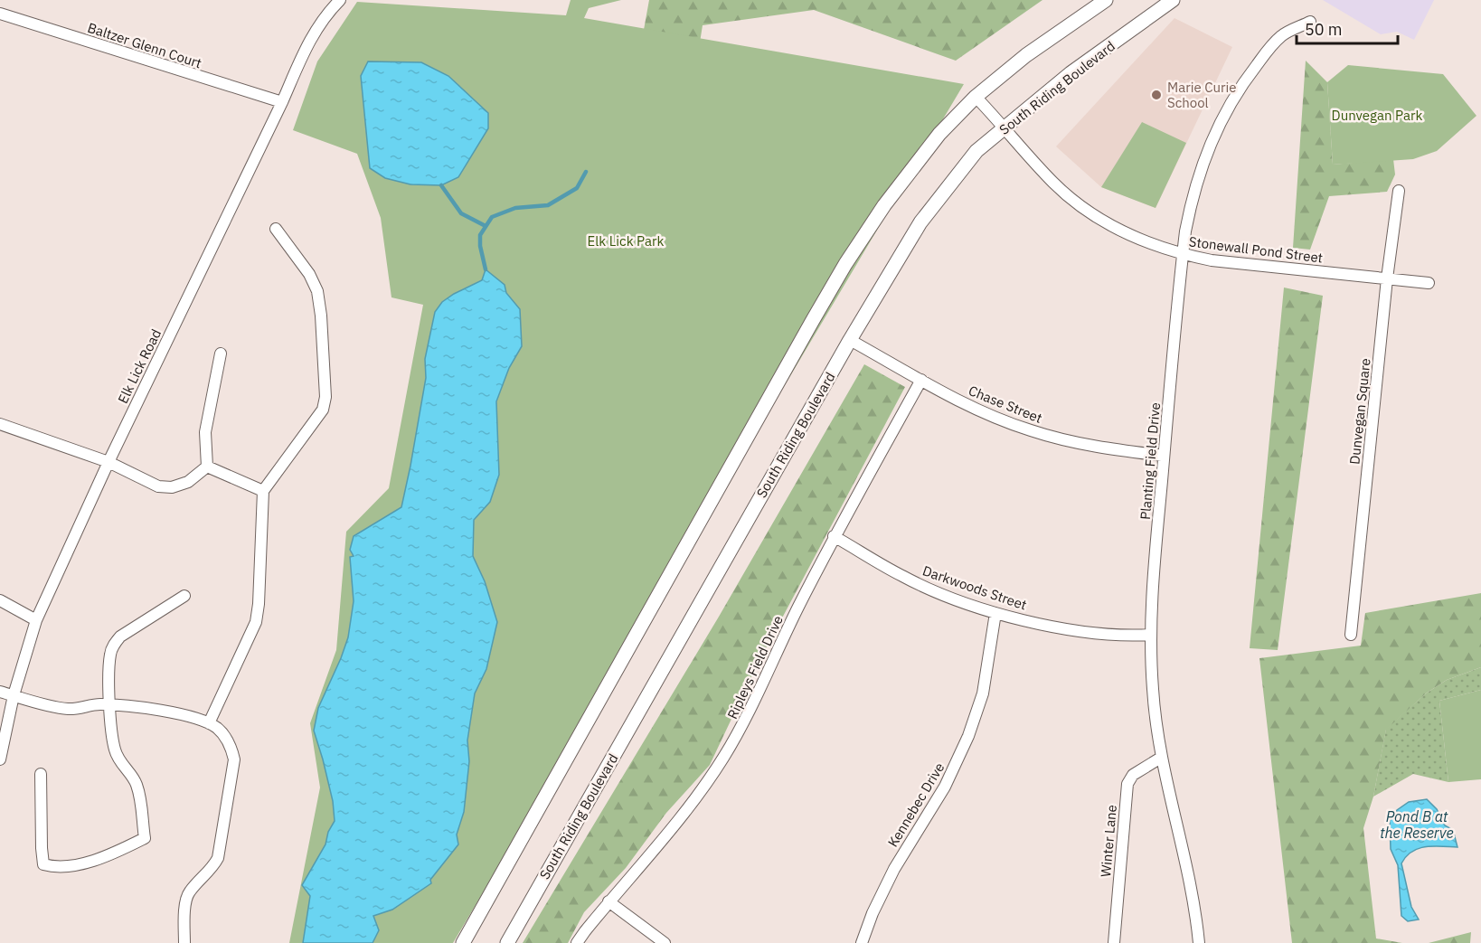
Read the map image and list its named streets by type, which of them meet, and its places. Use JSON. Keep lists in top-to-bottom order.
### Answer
{
  "streets": {
    "street": [
      "Baltzer Glenn Court",
      "South Riding Boulevard",
      "Stonewall Pond Street",
      "Elk Lick Road",
      "Chase Street",
      "Dunvegan Square",
      "Planting Field Drive",
      "Darkwoods Street",
      "Ripleys Field Drive",
      "Kennebec Drive",
      "Winter Lane"
    ]
  },
  "crossings": [
    ["Baltzer Glenn Court", "Elk Lick Road"],
    ["South Riding Boulevard", "Stonewall Pond Street"],
    ["South Riding Boulevard", "Chase Street"],
    ["Stonewall Pond Street", "Dunvegan Square"],
    ["Stonewall Pond Street", "Planting Field Drive"],
    ["Chase Street", "Planting Field Drive"],
    ["Chase Street", "Ripleys Field Drive"],
    ["Planting Field Drive", "Darkwoods Street"],
    ["Planting Field Drive", "Winter Lane"],
    ["Darkwoods Street", "Ripleys Field Drive"],
    ["Darkwoods Street", "Kennebec Drive"]
  ],
  "water": ["Pond B at the Reserve"],
  "parks": ["Dunvegan Park", "Elk Lick Park"],
  "places": ["Marie Curie School"],
  "scale_bar": "50 m"
}
